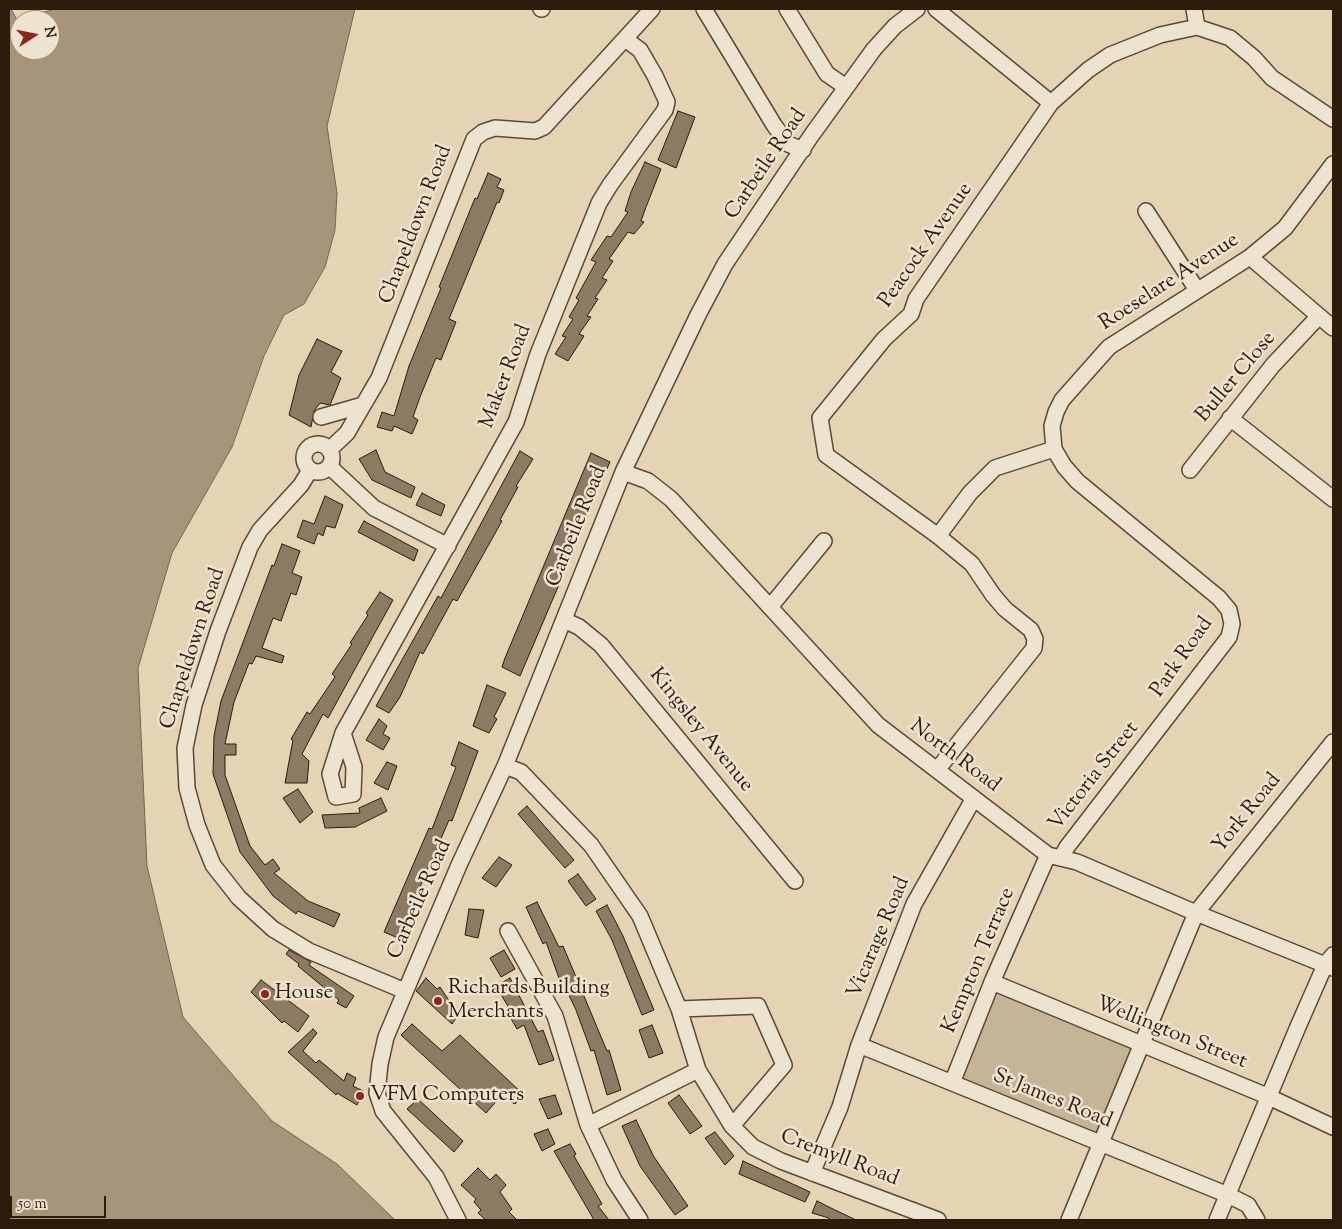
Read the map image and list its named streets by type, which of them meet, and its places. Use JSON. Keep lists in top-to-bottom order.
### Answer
{
  "streets": {
    "street": [
      "Carbeile Road",
      "Chapeldown Road",
      "Peacock Avenue",
      "Roeselare Avenue",
      "Maker Road",
      "Buller Close",
      "Park Road",
      "Kingsley Avenue",
      "North Road",
      "Victoria Street",
      "York Road",
      "Vicarage Road",
      "Kempton Terrace",
      "Wellington Street",
      "St James Road",
      "Cremyll Road"
    ]
  },
  "crossings": [
    ["Carbeile Road", "Chapeldown Road"],
    ["Carbeile Road", "Kingsley Avenue"],
    ["Carbeile Road", "North Road"],
    ["Carbeile Road", "Cremyll Road"],
    ["Chapeldown Road", "Maker Road"],
    ["Peacock Avenue", "North Road"],
    ["Roeselare Avenue", "Park Road"],
    ["Park Road", "Victoria Street"],
    ["North Road", "Victoria Street"],
    ["North Road", "York Road"],
    ["North Road", "Vicarage Road"],
    ["North Road", "Kempton Terrace"],
    ["Victoria Street", "Kempton Terrace"],
    ["York Road", "Wellington Street"],
    ["York Road", "St James Road"],
    ["Vicarage Road", "St James Road"],
    ["Vicarage Road", "Cremyll Road"],
    ["Kempton Terrace", "Wellington Street"],
    ["Kempton Terrace", "St James Road"]
  ],
  "places": ["House", "Richards Building Merchants", "VFM Computers"],
  "scale_bar": "50 m",
  "north": "right"
}
